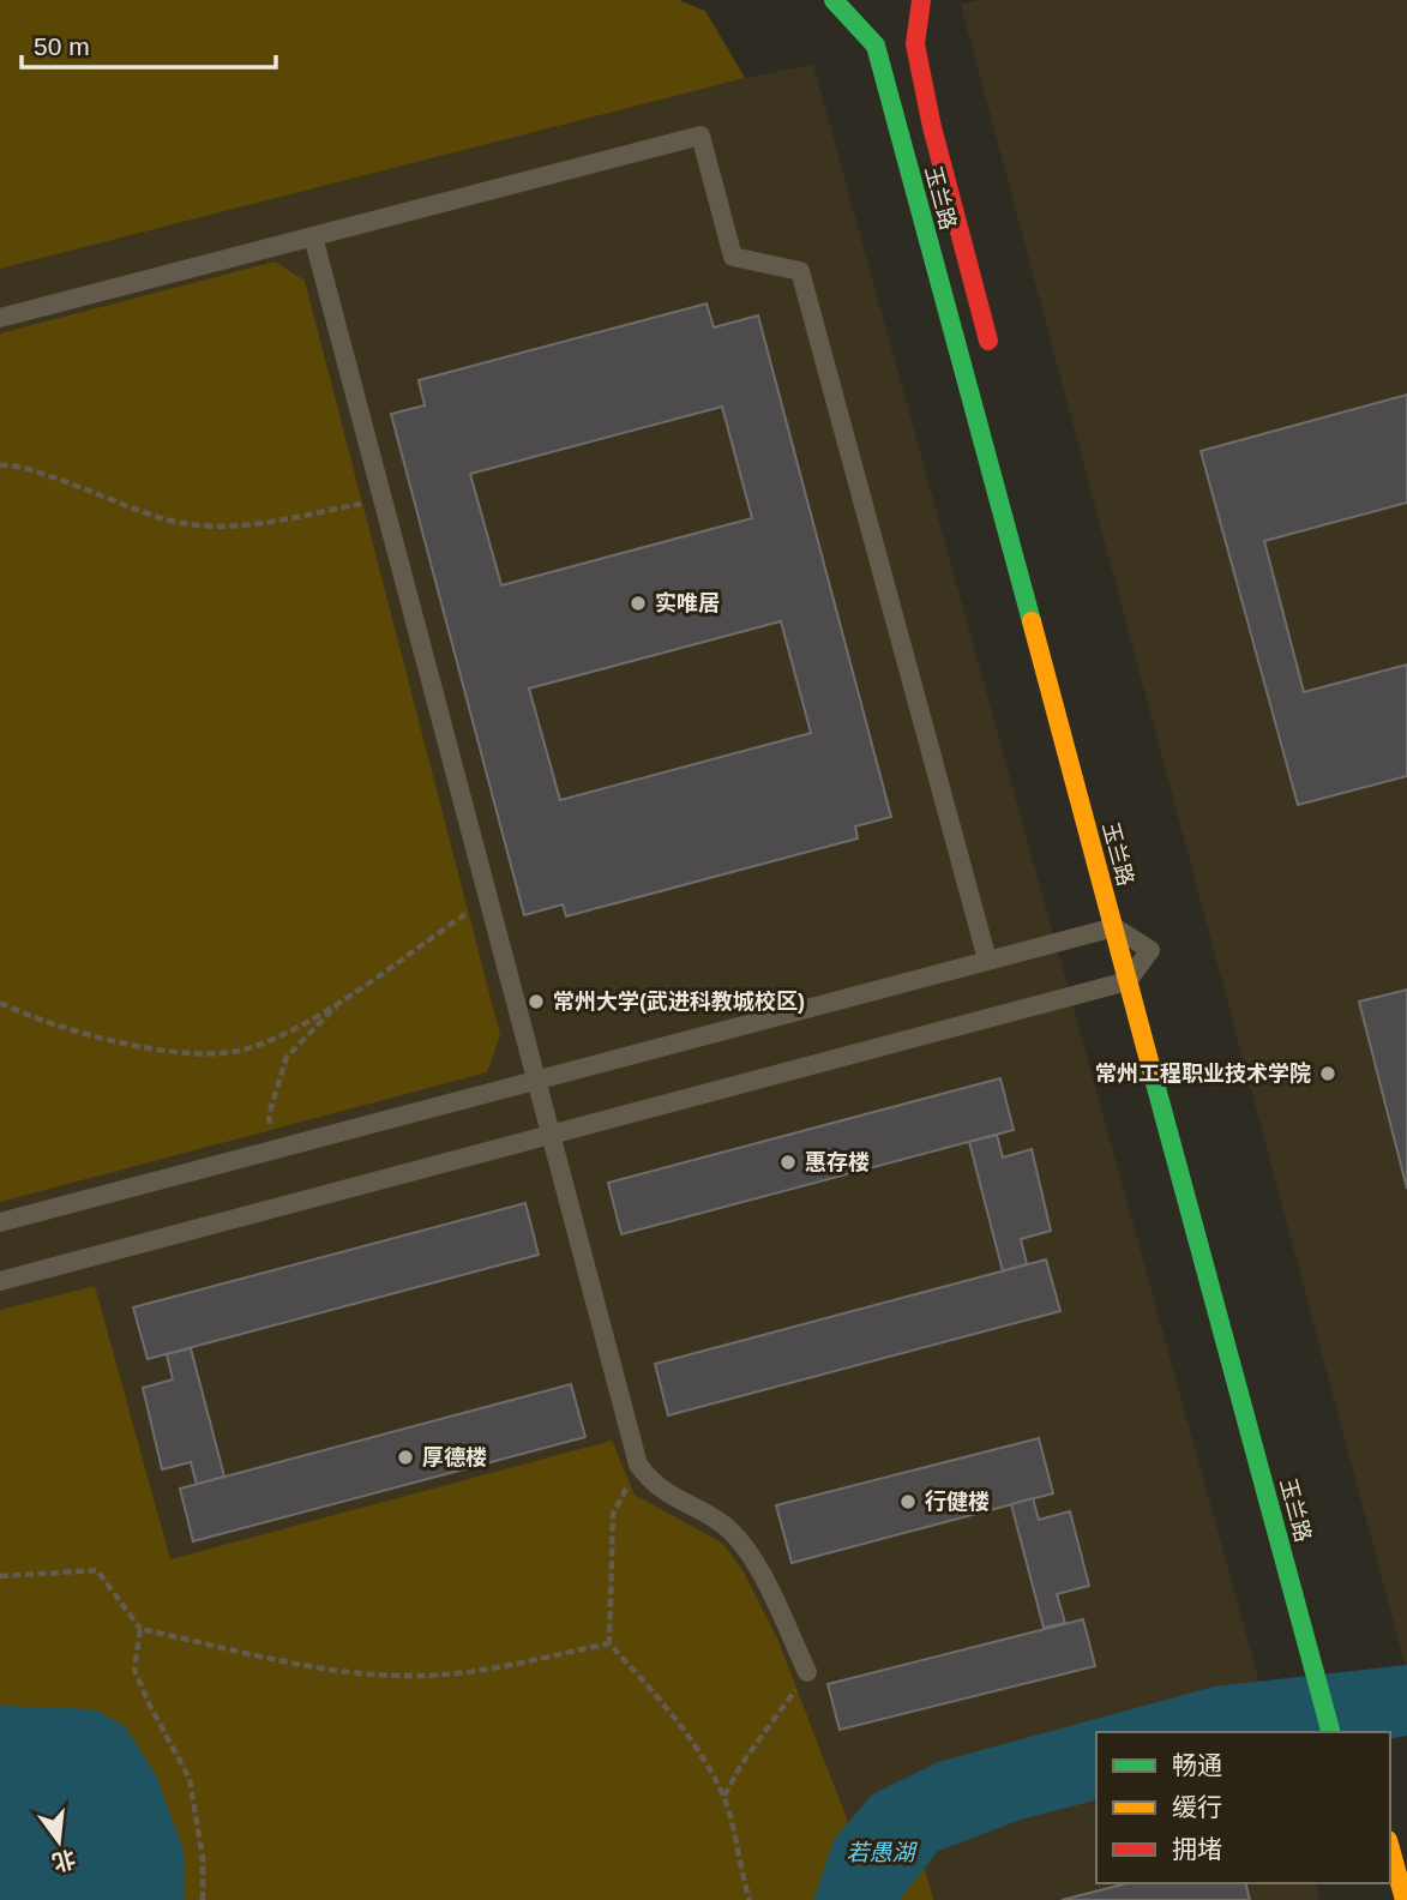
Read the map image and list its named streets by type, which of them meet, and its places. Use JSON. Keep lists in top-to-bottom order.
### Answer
{
  "streets": {
    "street": ["玉兰路"]
  },
  "water": ["若愚湖"],
  "places": [
    "实唯居",
    "常州大学(武进科教城校区)",
    "常州工程职业技术学院",
    "惠存楼",
    "厚德楼",
    "行健楼"
  ],
  "legend": ["畅通", "缓行", "拥堵"],
  "scale_bar": "50 m",
  "north": "bottom"
}
